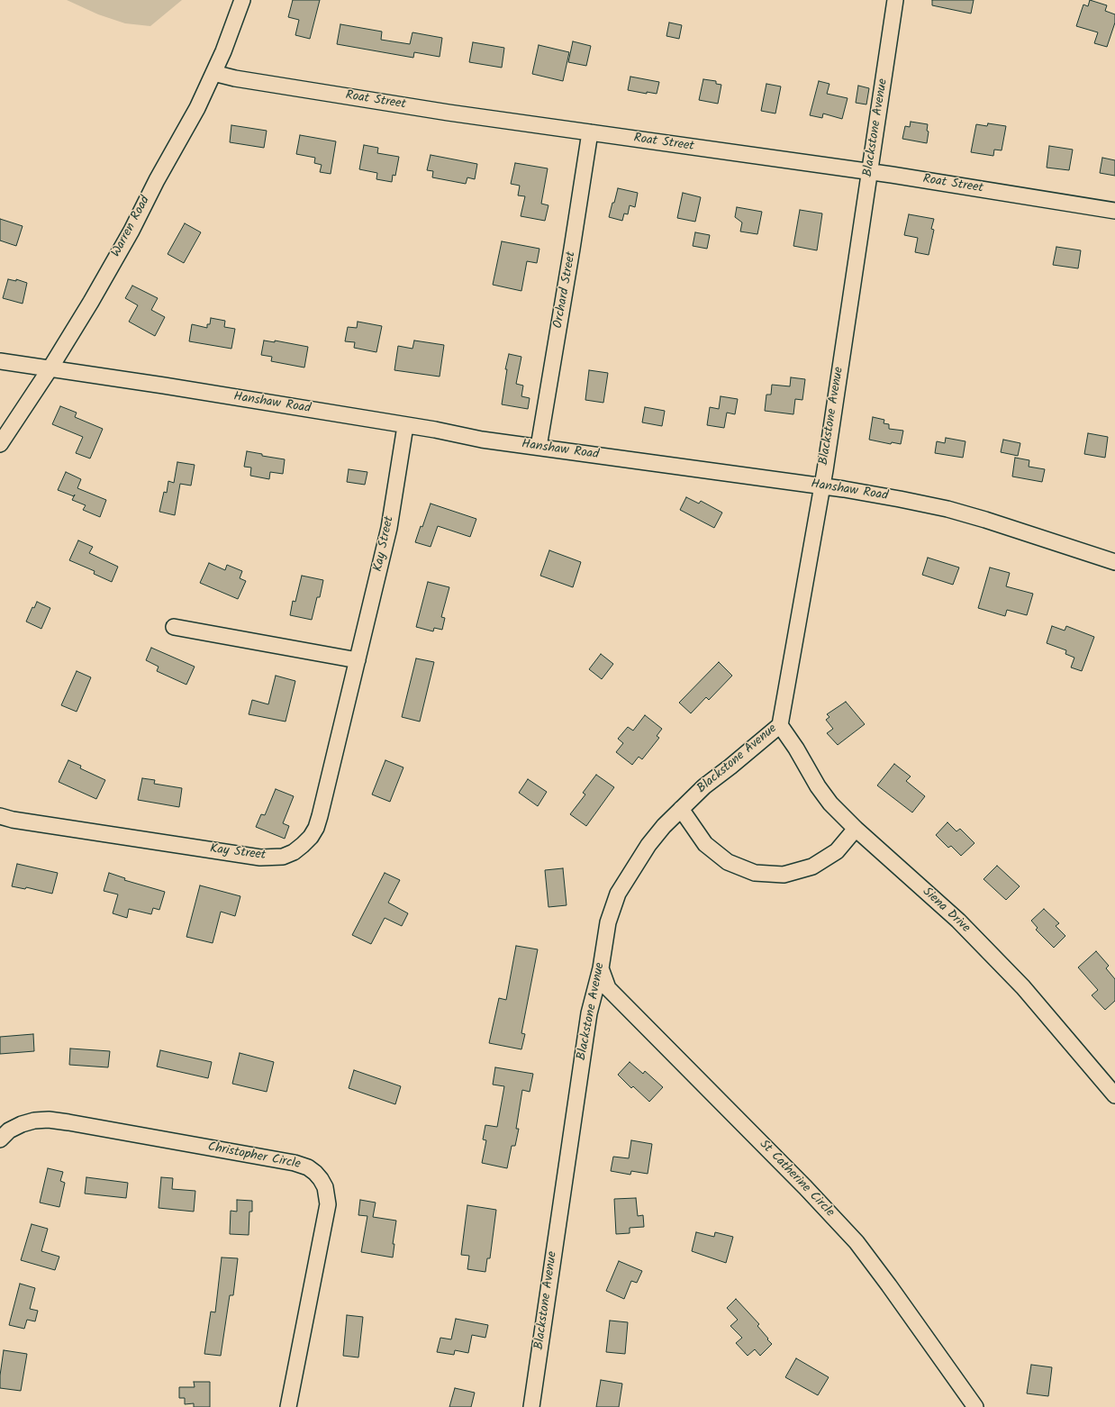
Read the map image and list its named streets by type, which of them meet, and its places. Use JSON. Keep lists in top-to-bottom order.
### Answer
{
  "streets": {
    "street": [
      "Roat Street",
      "Blackstone Avenue",
      "Warren Road",
      "Orchard Street",
      "Hanshaw Road",
      "Kay Street",
      "Siena Drive",
      "Christopher Circle",
      "St Catherine Circle"
    ]
  },
  "crossings": [
    ["Roat Street", "Blackstone Avenue"],
    ["Roat Street", "Warren Road"],
    ["Roat Street", "Orchard Street"],
    ["Blackstone Avenue", "Hanshaw Road"],
    ["Blackstone Avenue", "Siena Drive"],
    ["Blackstone Avenue", "St Catherine Circle"],
    ["Warren Road", "Hanshaw Road"],
    ["Orchard Street", "Hanshaw Road"],
    ["Hanshaw Road", "Kay Street"]
  ]
}
